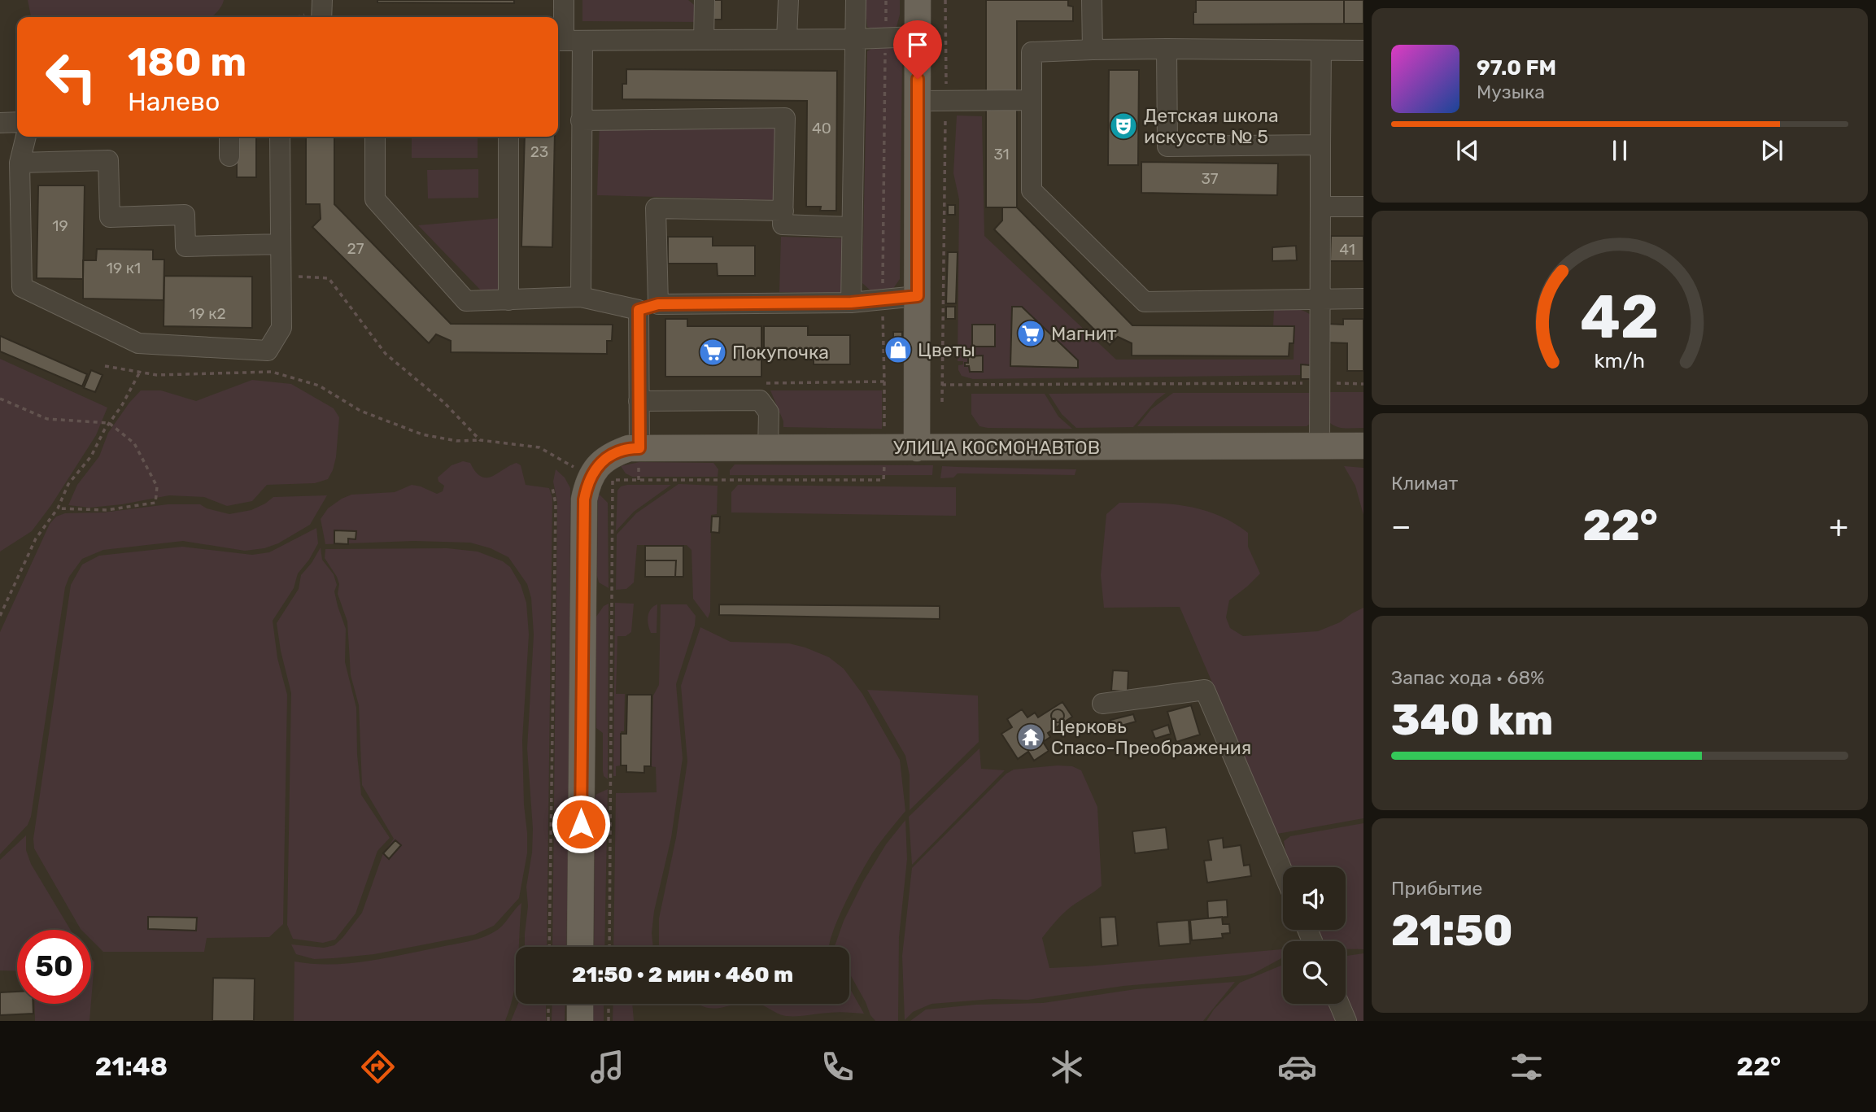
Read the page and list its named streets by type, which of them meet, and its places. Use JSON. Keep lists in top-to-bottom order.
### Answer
{
  "streets": {
    "main road": ["УЛИЦА КОСМОНАВТОВ"]
  },
  "places": {
    "theatre": ["Детская школа искусств № 5"],
    "supermarket": ["Магнит", "Покупочка"],
    "shop": ["Цветы"],
    "temple": ["Церковь Спасо-Преображения"]
  },
  "house_numbers": [
    "40",
    "23",
    "31",
    "37",
    "19",
    "27",
    "41",
    "19 к1",
    "19 к2"
  ],
  "page": {
    "turn": ["180 m", "Налево"],
    "song": ["97.0 FM", "Музыка"],
    "tile": [
      "Климат",
      ["Запас хода · 68%", "340 km"],
      ["Прибытие", "21:50"]
    ],
    "heat": ["−", "22°", "+"],
    "limit": "50",
    "trip": "21:50 · 2 мин · 460 m",
    "tabs": ["21:48", "22°"],
    "gauge": ["42", "km/h"]
  }
}
